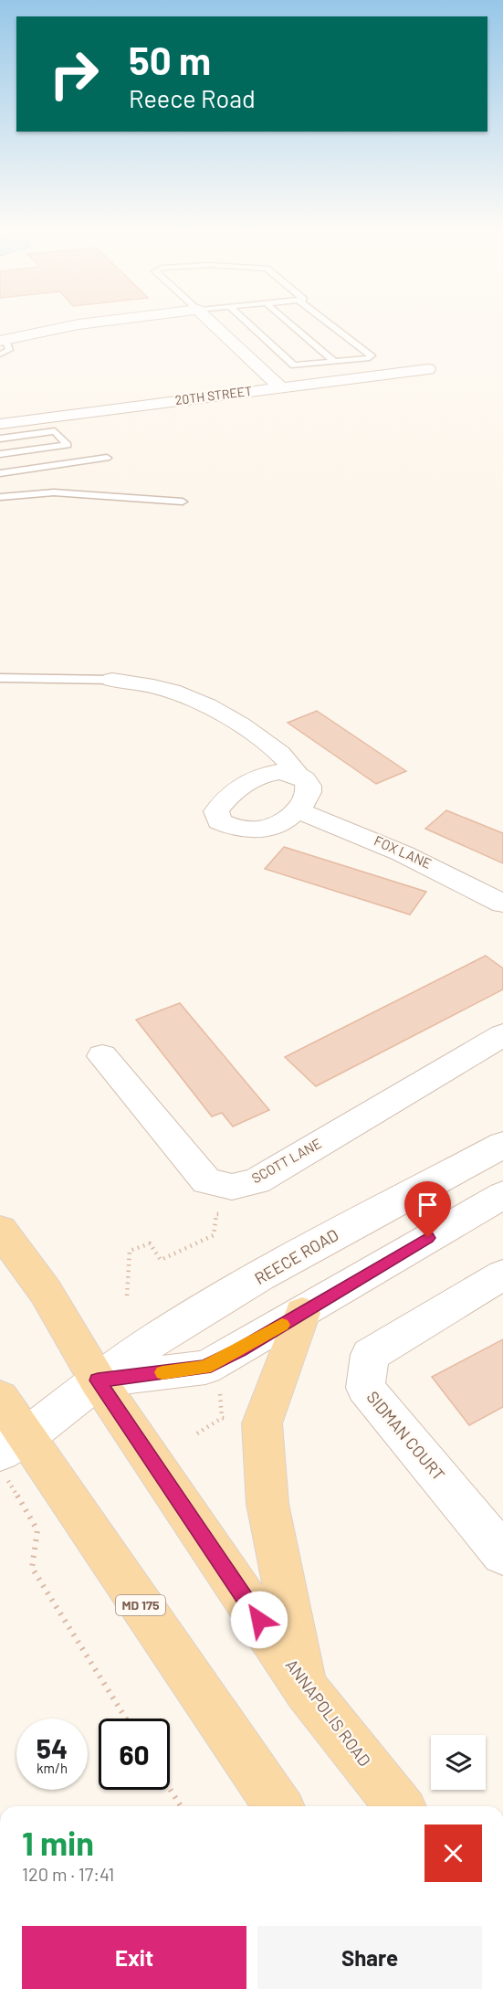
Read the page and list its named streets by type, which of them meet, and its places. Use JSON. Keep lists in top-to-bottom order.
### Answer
{
  "streets": {
    "main road": ["MD 175", "ANNAPOLIS ROAD"],
    "street": [
      "20TH STREET",
      "FOX LANE",
      "SCOTT LANE",
      "REECE ROAD",
      "SIDMAN COURT"
    ]
  },
  "crossings": [
    ["REECE ROAD", "MD 175"],
    ["REECE ROAD", "ANNAPOLIS ROAD"]
  ],
  "page": {
    "turn": ["50 m", "Reece Road"],
    "speed": "54 km/h",
    "limit": "60",
    "heading": ["1 min", "120 m · 17:41"],
    "buttons": ["Exit", "Share"]
  }
}
